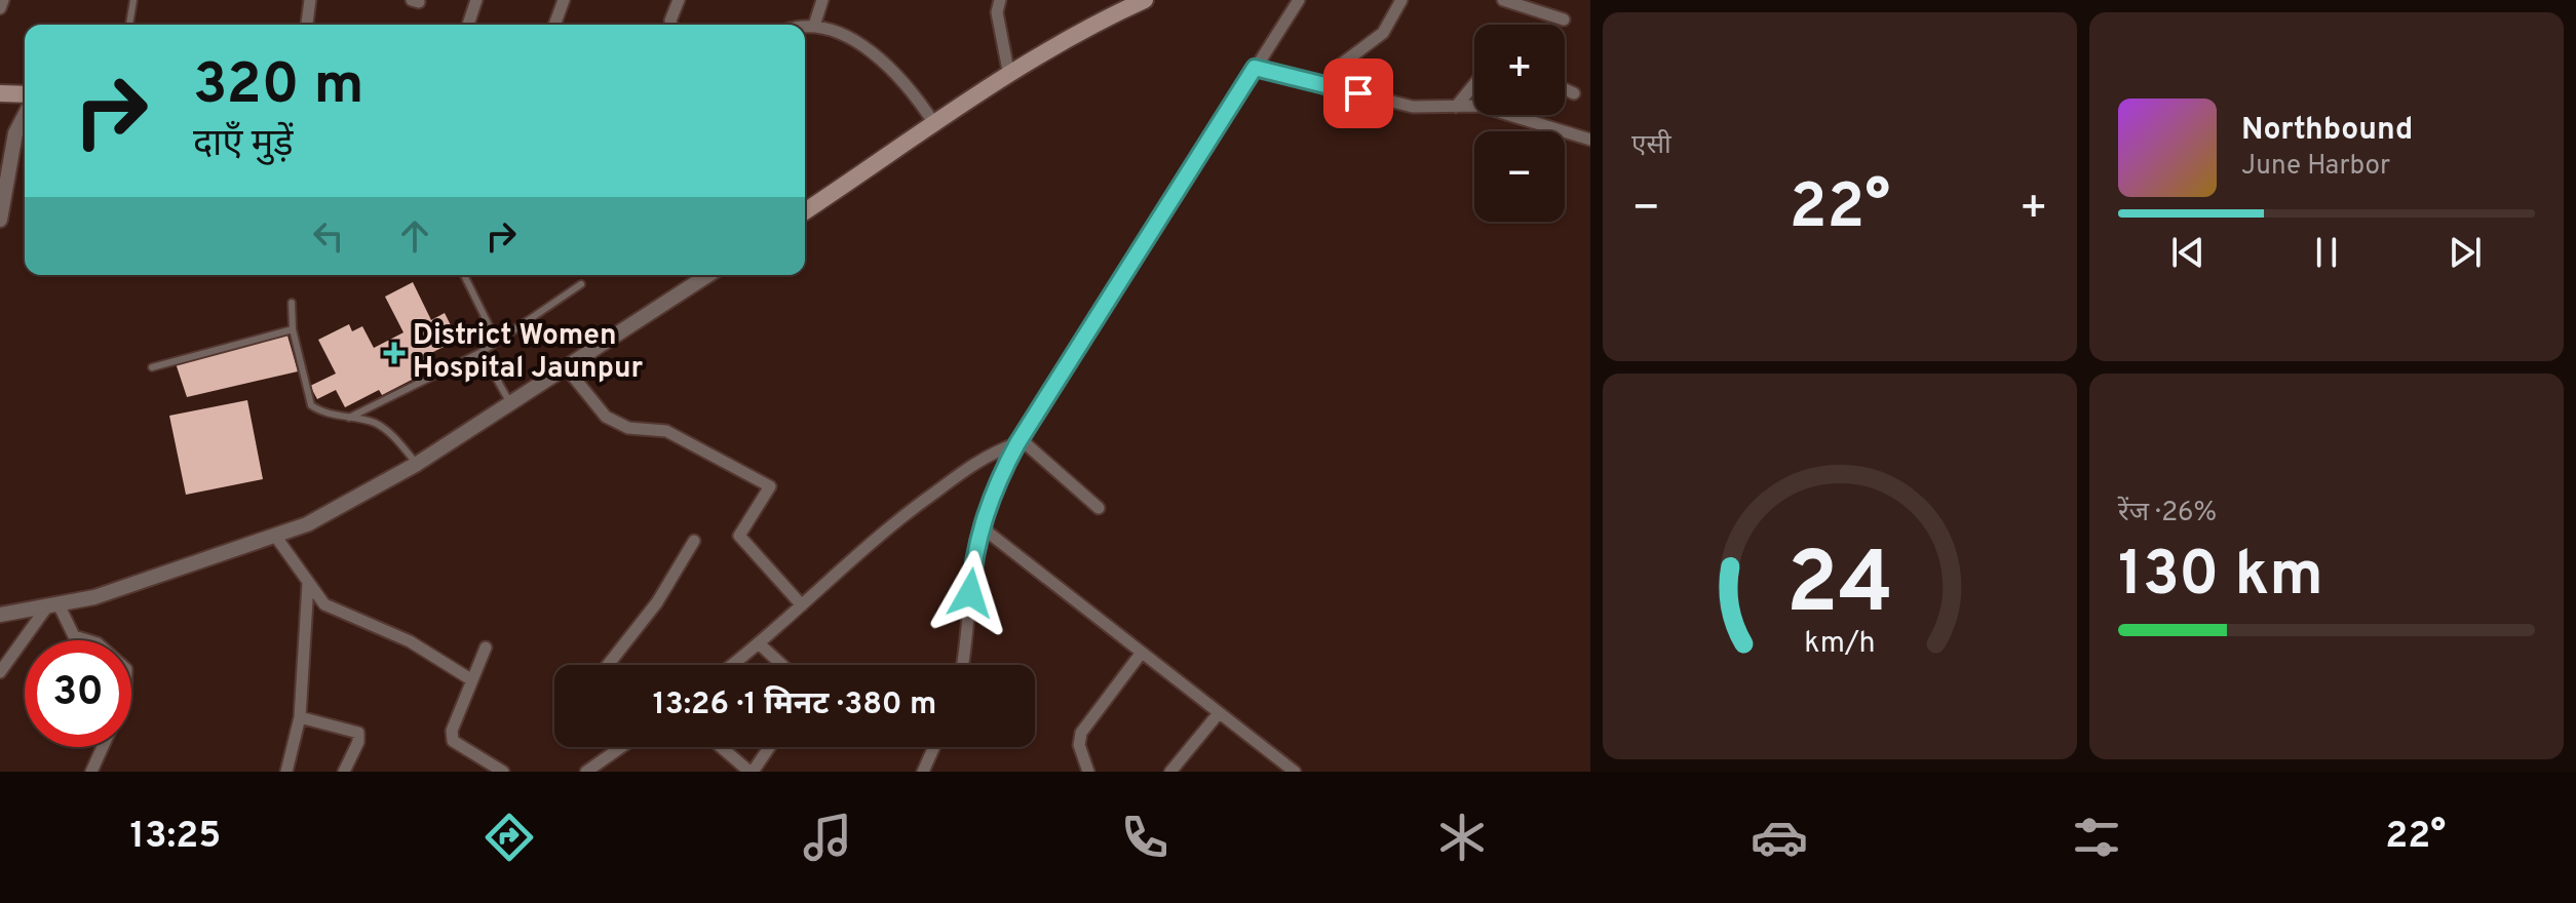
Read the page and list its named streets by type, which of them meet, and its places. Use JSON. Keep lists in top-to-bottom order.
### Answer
{
  "places": {
    "health": ["District Women Hospital Jaunpur"]
  },
  "page": {
    "tile": [
      "एसी",
      ["रेंज · 26%", "130 km"]
    ],
    "map_buttons": ["+", "−"],
    "turn": ["320 m", "दाएँ मुड़ें"],
    "song": ["Northbound", "June Harbor"],
    "heat": ["−", "22°", "+"],
    "limit": "30",
    "trip": "13:26 · 1 मिनट · 380 m",
    "tabs": ["13:25", "22°"],
    "gauge": ["24", "km/h"]
  }
}
